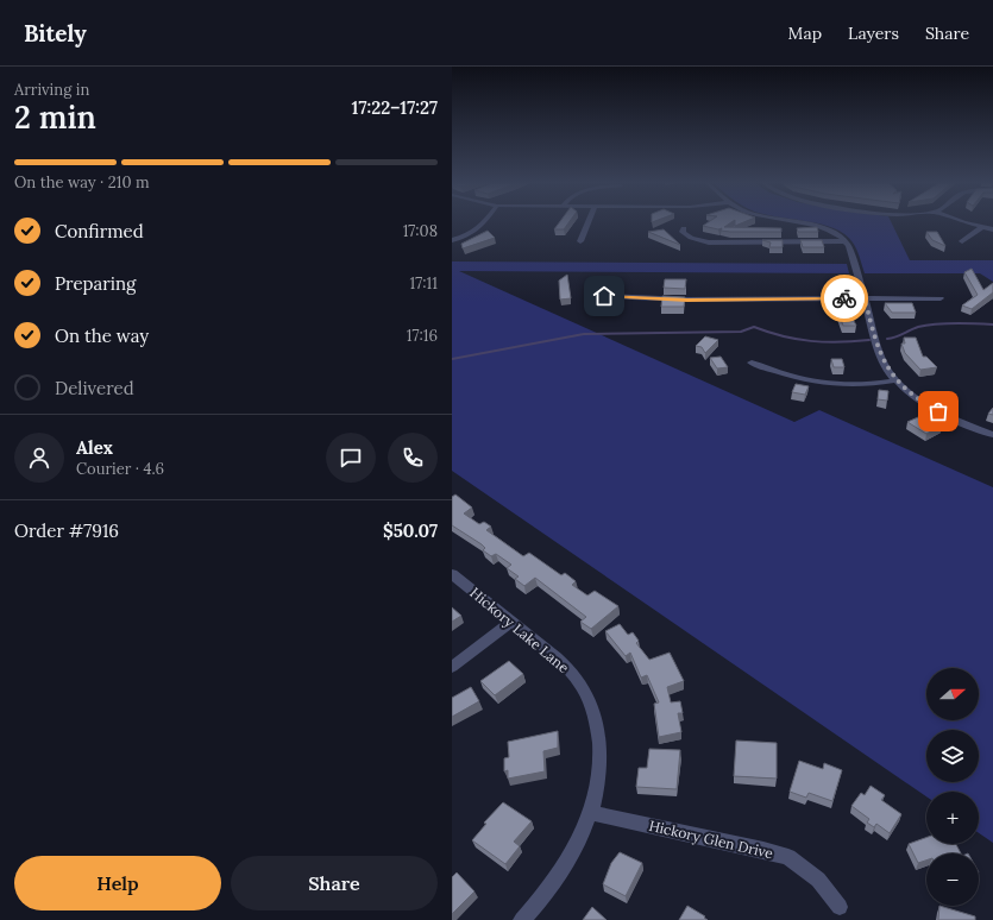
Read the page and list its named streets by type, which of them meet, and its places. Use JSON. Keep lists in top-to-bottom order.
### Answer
{
  "streets": {
    "street": ["Hickory Lake Lane", "Hickory Glen Drive"]
  },
  "crossings": [
    ["Hickory Lake Lane", "Hickory Glen Drive"]
  ],
  "north": "right",
  "page": {
    "header": "Bitely",
    "nav": ["Map", "Layers", "Share"],
    "heading": ["2 min", "Arriving in", "17:22–17:27"],
    "panel": [
      "Alex",
      "Courier · 4.6",
      "Order #7916",
      "$50.07"
    ],
    "bar": "On the way · 210 m",
    "list": [
      ["Confirmed", "17:08"],
      ["Preparing", "17:11"],
      ["On the way", "17:16"],
      "Delivered"
    ],
    "map_buttons": ["+", "−"],
    "buttons": ["Help", "Share"]
  }
}
